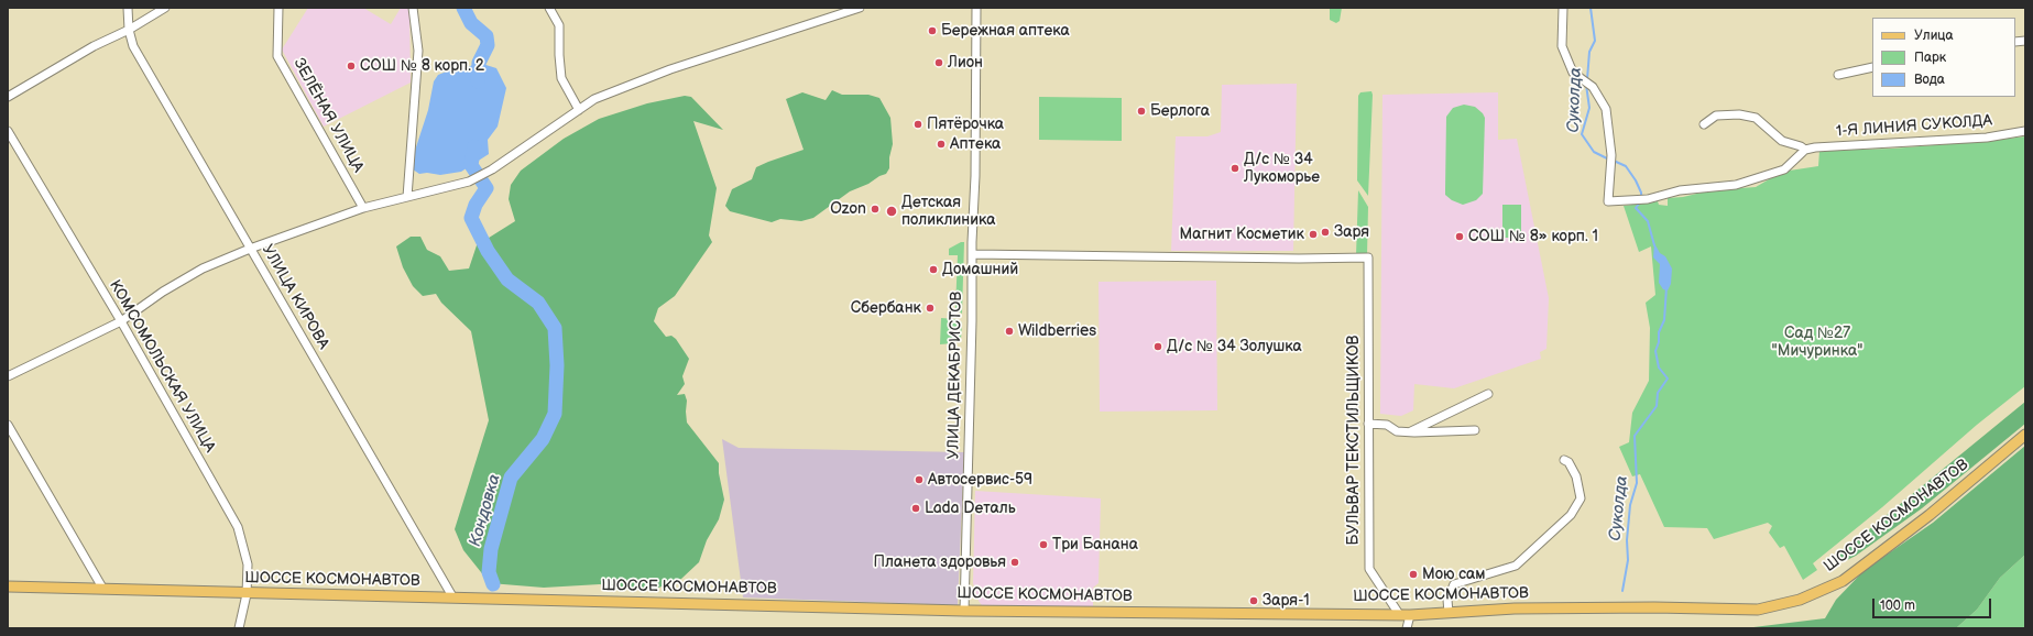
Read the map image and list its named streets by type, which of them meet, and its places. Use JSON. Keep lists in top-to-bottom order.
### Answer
{
  "streets": {
    "main road": ["ШОССЕ КОСМОНАВТОВ"],
    "street": [
      "ЗЕЛЁНАЯ УЛИЦА",
      "1-Я ЛИНИЯ СУКОЛДА",
      "УЛИЦА КИРОВА",
      "КОМСОМОЛЬСКАЯ УЛИЦА",
      "УЛИЦА ДЕКАБРИСТОВ",
      "БУЛЬВАР ТЕКСТИЛЬЩИКОВ"
    ]
  },
  "crossings": [
    ["УЛИЦА КИРОВА", "ШОССЕ КОСМОНАВТОВ"],
    ["КОМСОМОЛЬСКАЯ УЛИЦА", "ШОССЕ КОСМОНАВТОВ"],
    ["УЛИЦА ДЕКАБРИСТОВ", "БУЛЬВАР ТЕКСТИЛЬЩИКОВ"],
    ["УЛИЦА ДЕКАБРИСТОВ", "ШОССЕ КОСМОНАВТОВ"],
    ["БУЛЬВАР ТЕКСТИЛЬЩИКОВ", "ШОССЕ КОСМОНАВТОВ"]
  ],
  "water": ["Суколда", "Кондовка"],
  "parks": ["Сад №27 \"Мичуринка\""],
  "places": [
    "Бережная аптека",
    "Лион",
    "СОШ № 8 корп. 2",
    "Берлога",
    "Пятёрочка",
    "Аптека",
    "Д/с № 34 Лукоморье",
    "Ozon",
    "Детская поликлиника",
    "Заря",
    "Магнит Косметик",
    "СОШ № 8» корп. 1",
    "Домашний",
    "Сбербанк",
    "Wildberries",
    "Д/с № 34 Золушка",
    "Автосервис-59",
    "Lada Dеталь",
    "Три Банана",
    "Планета здоровья",
    "Мою сам",
    "Заря-1"
  ],
  "legend": ["Улица", "Парк", "Вода"],
  "scale_bar": "100 m"
}
